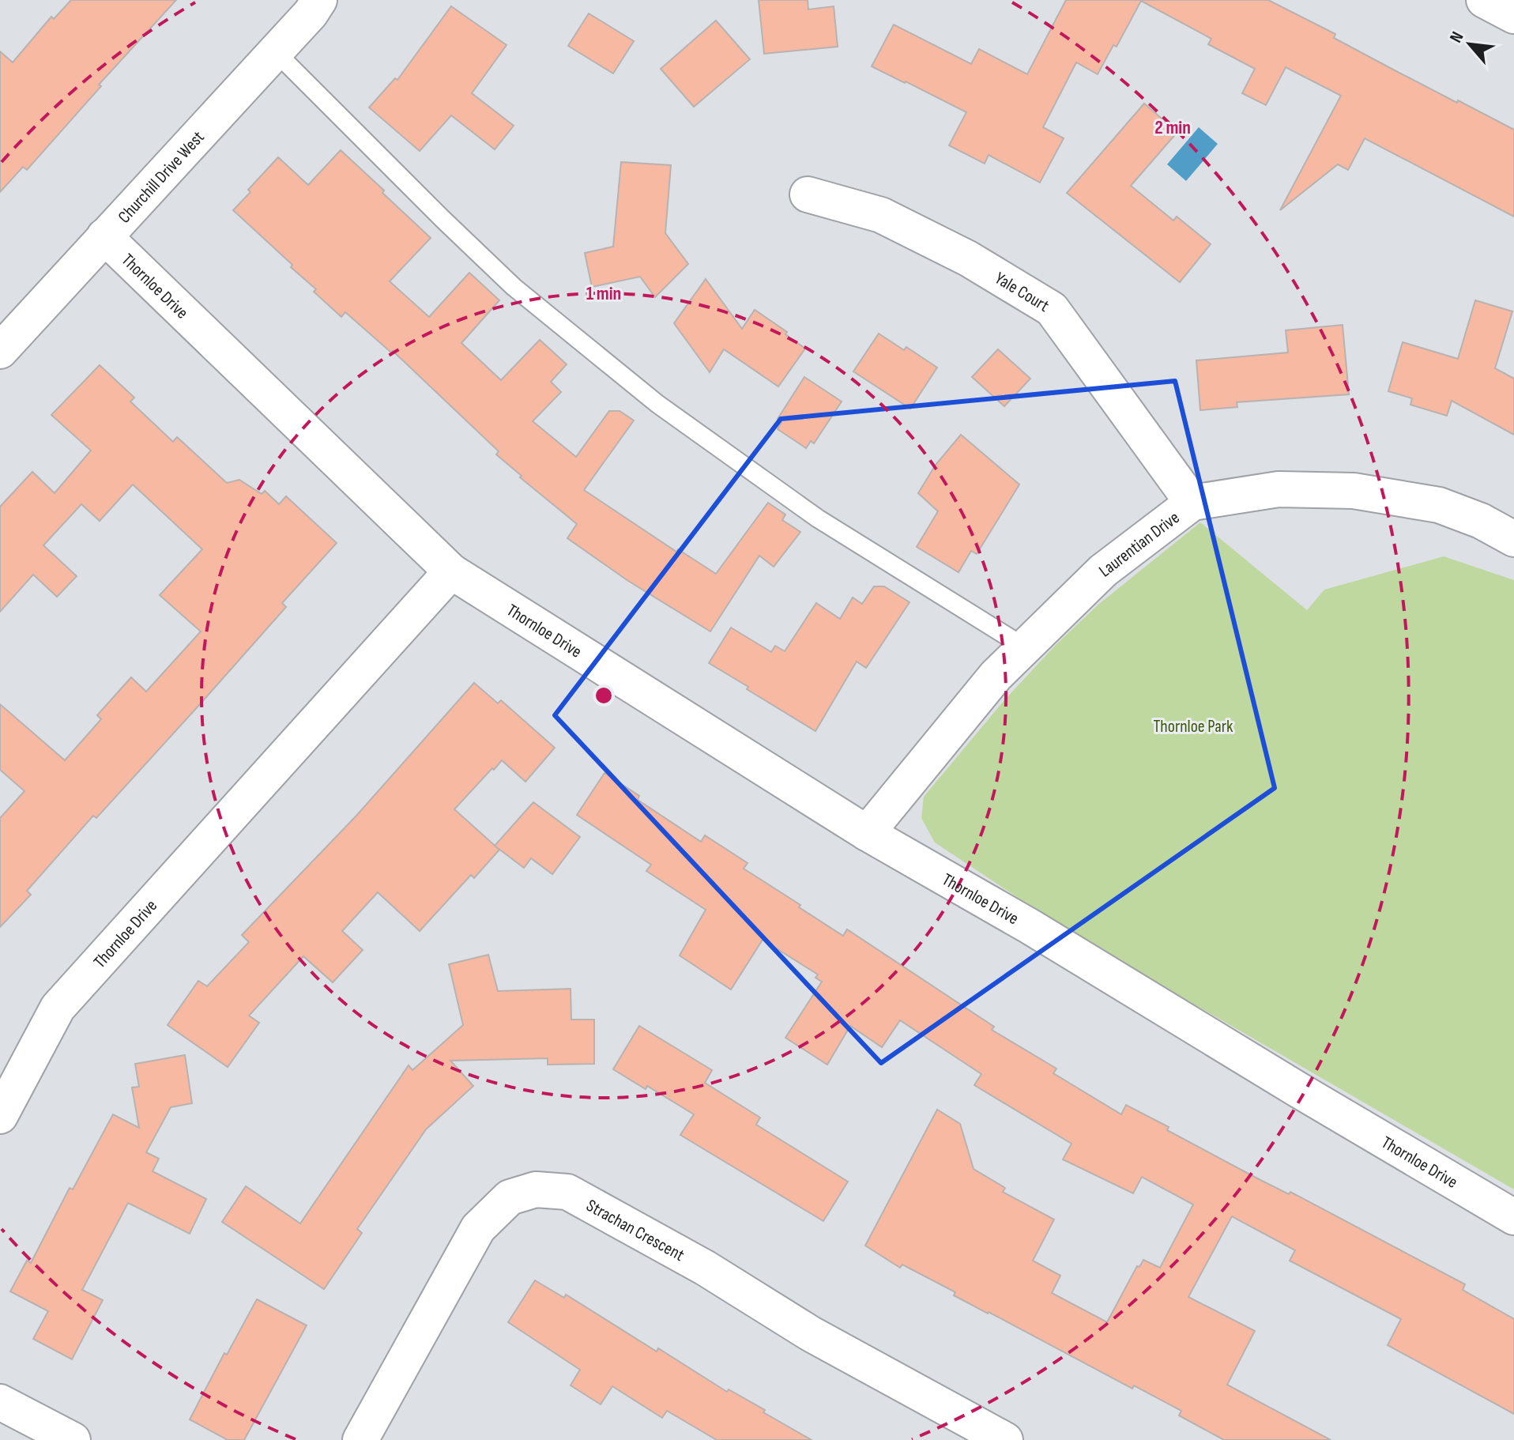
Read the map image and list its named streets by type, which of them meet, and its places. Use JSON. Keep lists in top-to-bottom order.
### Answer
{
  "streets": {
    "street": [
      "Churchill Drive West",
      "Thornloe Drive",
      "Yale Court",
      "Laurentian Drive",
      "Strachan Crescent"
    ]
  },
  "crossings": [
    ["Churchill Drive West", "Thornloe Drive"],
    ["Thornloe Drive", "Laurentian Drive"],
    ["Yale Court", "Laurentian Drive"]
  ],
  "parks": ["Thornloe Park"],
  "north": "top left",
  "rings": ["2 min", "1 min"]
}
